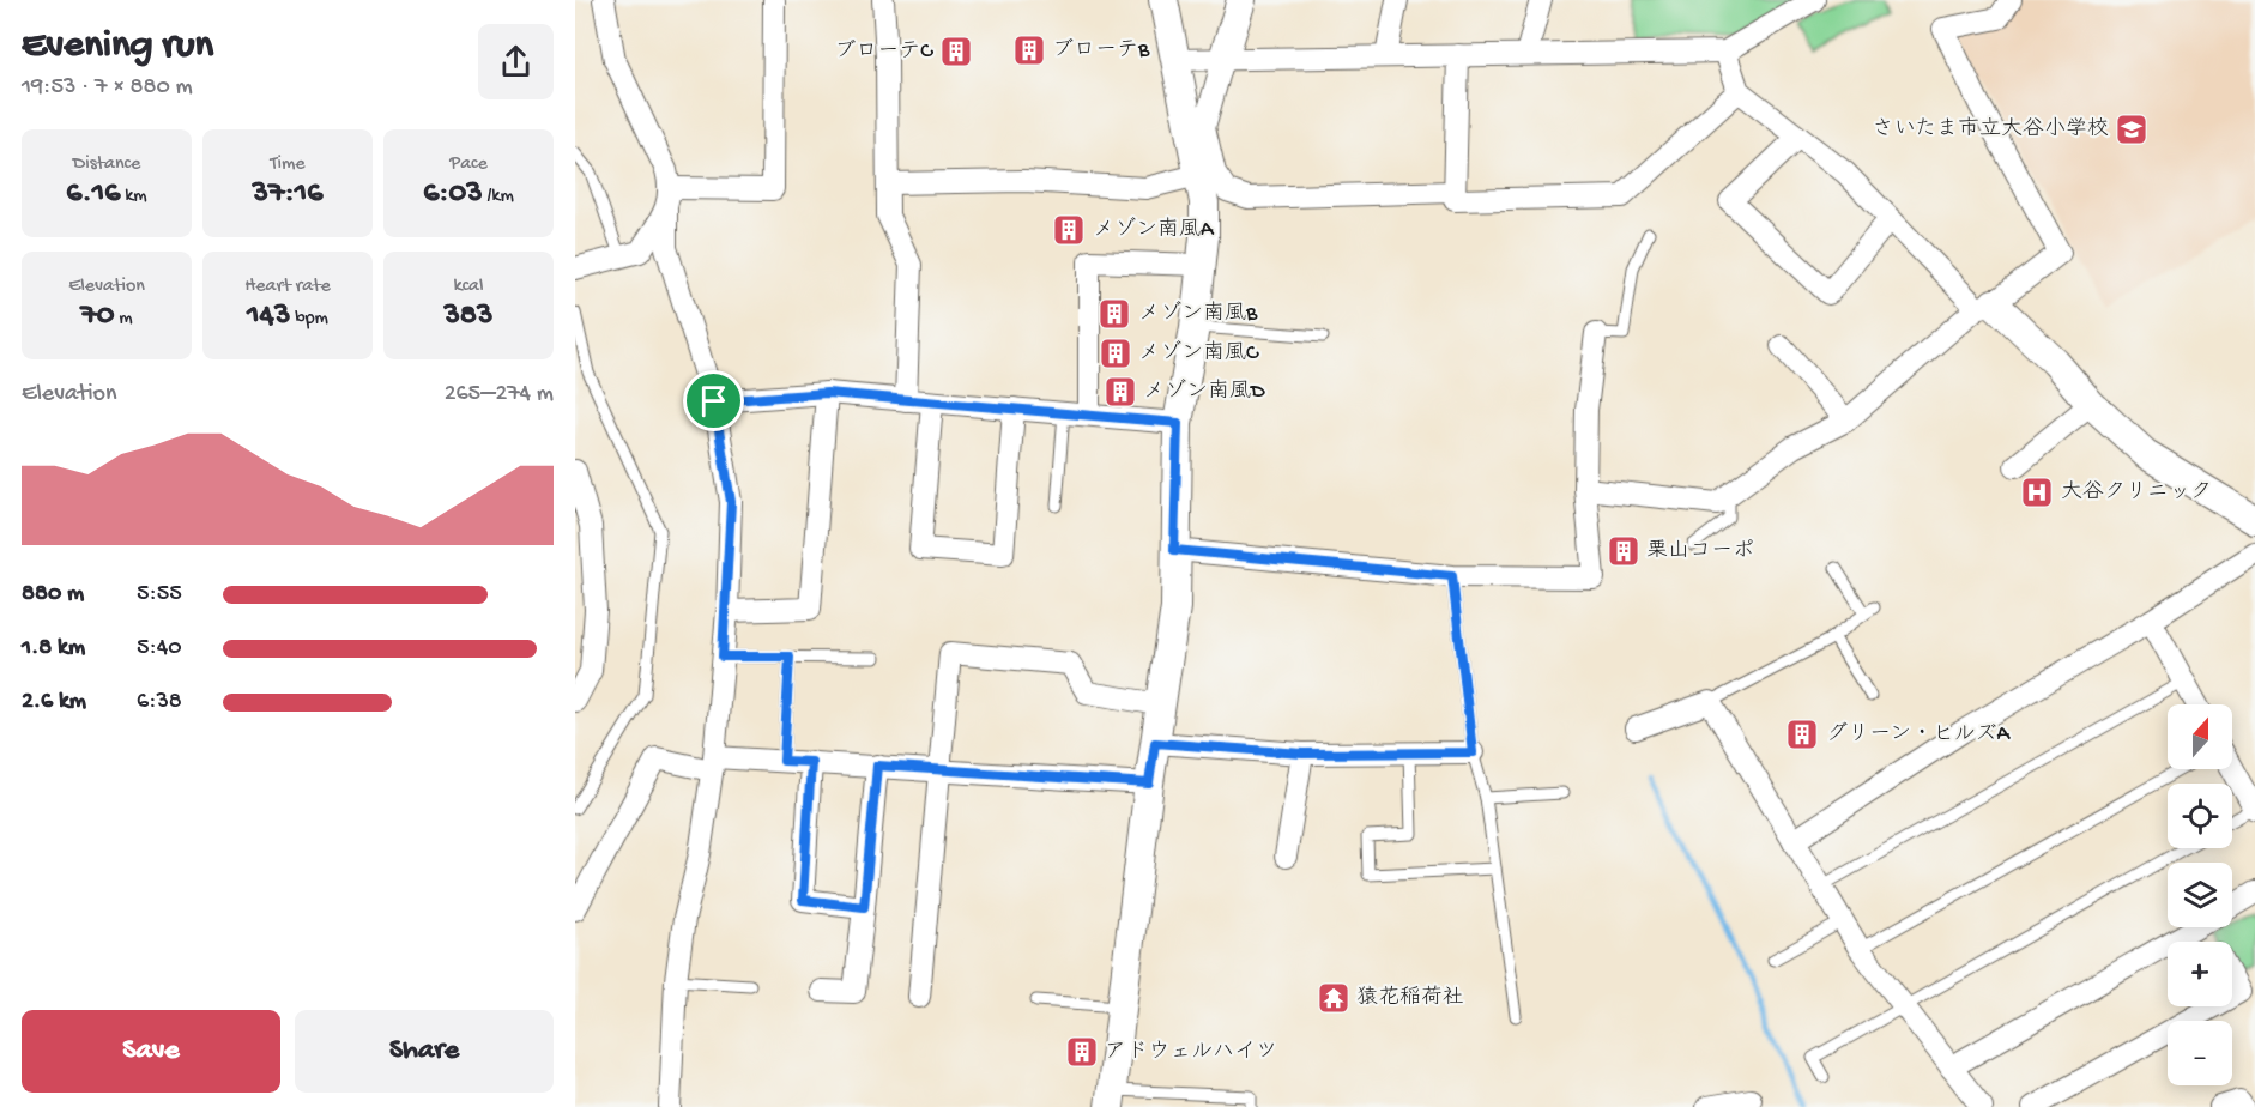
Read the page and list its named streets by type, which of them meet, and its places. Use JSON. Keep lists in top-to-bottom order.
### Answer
{
  "places": {
    "building": [
      "ブローテB",
      "ブローテC",
      "メゾン南風A",
      "メゾン南風B",
      "メゾン南風C",
      "メゾン南風D",
      "栗山コーポ",
      "グリーン・ヒルズA",
      "アドウェルハイツ"
    ],
    "school or university": ["さいたま市立大谷小学校"],
    "hospital": ["大谷クリニック"],
    "temple": ["猿花稲荷社"]
  },
  "north": "top",
  "page": {
    "heading": ["Evening run", "19:53 · 7 × 880 m"],
    "stats": [
      ["Distance", "6.16 km"],
      ["Time", "37:16"],
      ["Pace", "6:03 /km"],
      ["Elevation", "70 m"],
      ["Heart rate", "143 bpm"],
      ["kcal", "383"]
    ],
    "chart": ["Elevation", "265–274 m"],
    "list": [
      {
        "name": "880 m",
        "note": "5:55"
      },
      {
        "name": "1.8 km",
        "note": "5:40"
      },
      {
        "name": "2.6 km",
        "note": "6:38"
      }
    ],
    "map_buttons": ["+", "−"],
    "buttons": ["Save", "Share"]
  }
}
